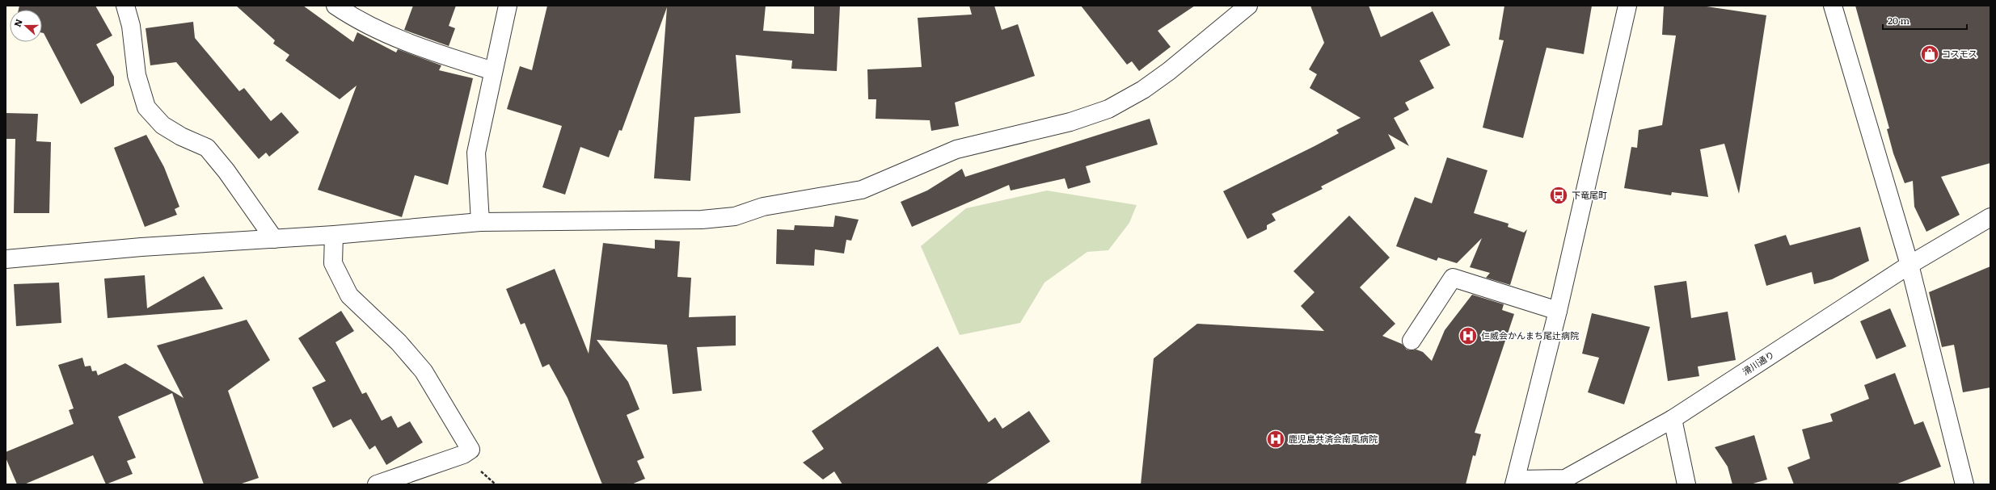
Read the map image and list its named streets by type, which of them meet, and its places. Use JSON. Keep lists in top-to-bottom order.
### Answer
{
  "streets": {
    "street": ["滑川通り"]
  },
  "places": {
    "shop": ["コスモス"],
    "bus stop": ["下竜尾町"],
    "hospital": ["仁威会かんまち尾辻病院", "鹿児島共済会南風病院"]
  },
  "scale_bar": "20 m",
  "north": "left"
}
